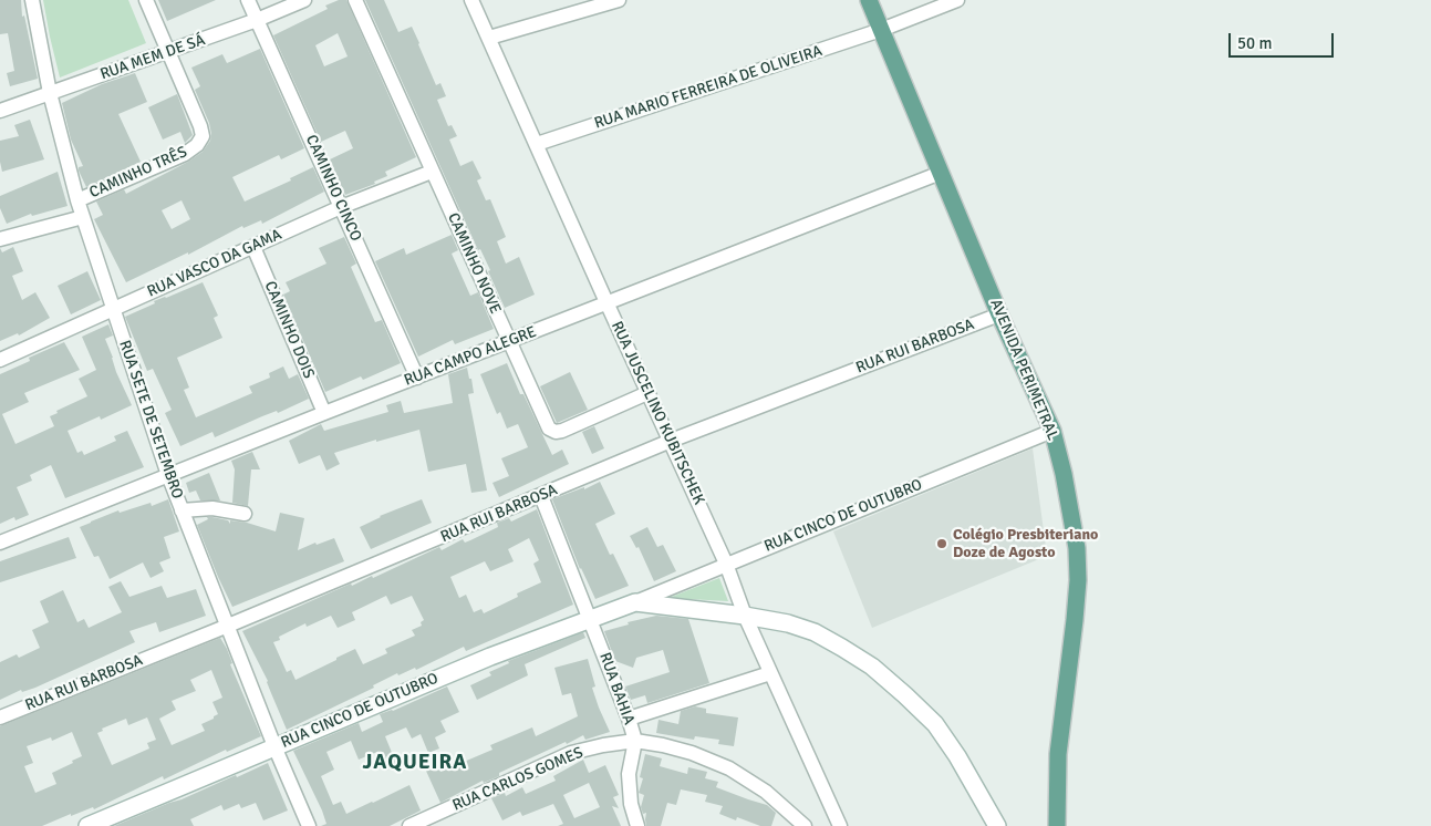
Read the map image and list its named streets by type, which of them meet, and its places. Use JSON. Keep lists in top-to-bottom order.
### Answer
{
  "streets": {
    "main road": ["AVENIDA PERIMETRAL"],
    "street": [
      "RUA MEM DE SÁ",
      "RUA MARIO FERREIRA DE OLIVEIRA",
      "CAMINHO TRÊS",
      "CAMINHO CINCO",
      "RUA VASCO DA GAMA",
      "CAMINHO NOVE",
      "CAMINHO DOIS",
      "RUA RUI BARBOSA",
      "RUA CAMPO ALEGRE",
      "RUA JUSCELINO KUBITSCHEK",
      "RUA SETE DE SETEMBRO",
      "RUA CINCO DE OUTUBRO",
      "RUA BAHIA",
      "RUA CARLOS GOMES"
    ]
  },
  "crossings": [
    ["RUA MEM DE SÁ", "CAMINHO TRÊS"],
    ["RUA MEM DE SÁ", "CAMINHO CINCO"],
    ["RUA MEM DE SÁ", "RUA SETE DE SETEMBRO"],
    ["RUA MARIO FERREIRA DE OLIVEIRA", "AVENIDA PERIMETRAL"],
    ["RUA MARIO FERREIRA DE OLIVEIRA", "RUA JUSCELINO KUBITSCHEK"],
    ["CAMINHO TRÊS", "RUA SETE DE SETEMBRO"],
    ["CAMINHO CINCO", "RUA VASCO DA GAMA"],
    ["CAMINHO CINCO", "RUA CAMPO ALEGRE"],
    ["RUA VASCO DA GAMA", "CAMINHO NOVE"],
    ["RUA VASCO DA GAMA", "CAMINHO DOIS"],
    ["RUA VASCO DA GAMA", "RUA SETE DE SETEMBRO"],
    ["CAMINHO NOVE", "RUA CAMPO ALEGRE"],
    ["CAMINHO NOVE", "RUA JUSCELINO KUBITSCHEK"],
    ["CAMINHO DOIS", "RUA CAMPO ALEGRE"],
    ["RUA RUI BARBOSA", "AVENIDA PERIMETRAL"],
    ["RUA RUI BARBOSA", "RUA JUSCELINO KUBITSCHEK"],
    ["RUA RUI BARBOSA", "RUA SETE DE SETEMBRO"],
    ["RUA RUI BARBOSA", "RUA BAHIA"],
    ["RUA CAMPO ALEGRE", "AVENIDA PERIMETRAL"],
    ["RUA CAMPO ALEGRE", "RUA JUSCELINO KUBITSCHEK"],
    ["RUA CAMPO ALEGRE", "RUA SETE DE SETEMBRO"],
    ["AVENIDA PERIMETRAL", "RUA CINCO DE OUTUBRO"],
    ["RUA JUSCELINO KUBITSCHEK", "RUA CINCO DE OUTUBRO"],
    ["RUA SETE DE SETEMBRO", "RUA CINCO DE OUTUBRO"],
    ["RUA CINCO DE OUTUBRO", "RUA BAHIA"],
    ["RUA BAHIA", "RUA CARLOS GOMES"]
  ],
  "districts": ["JAQUEIRA"],
  "places": ["Colégio Presbiteriano Doze de Agosto"],
  "scale_bar": "50 m"
}
